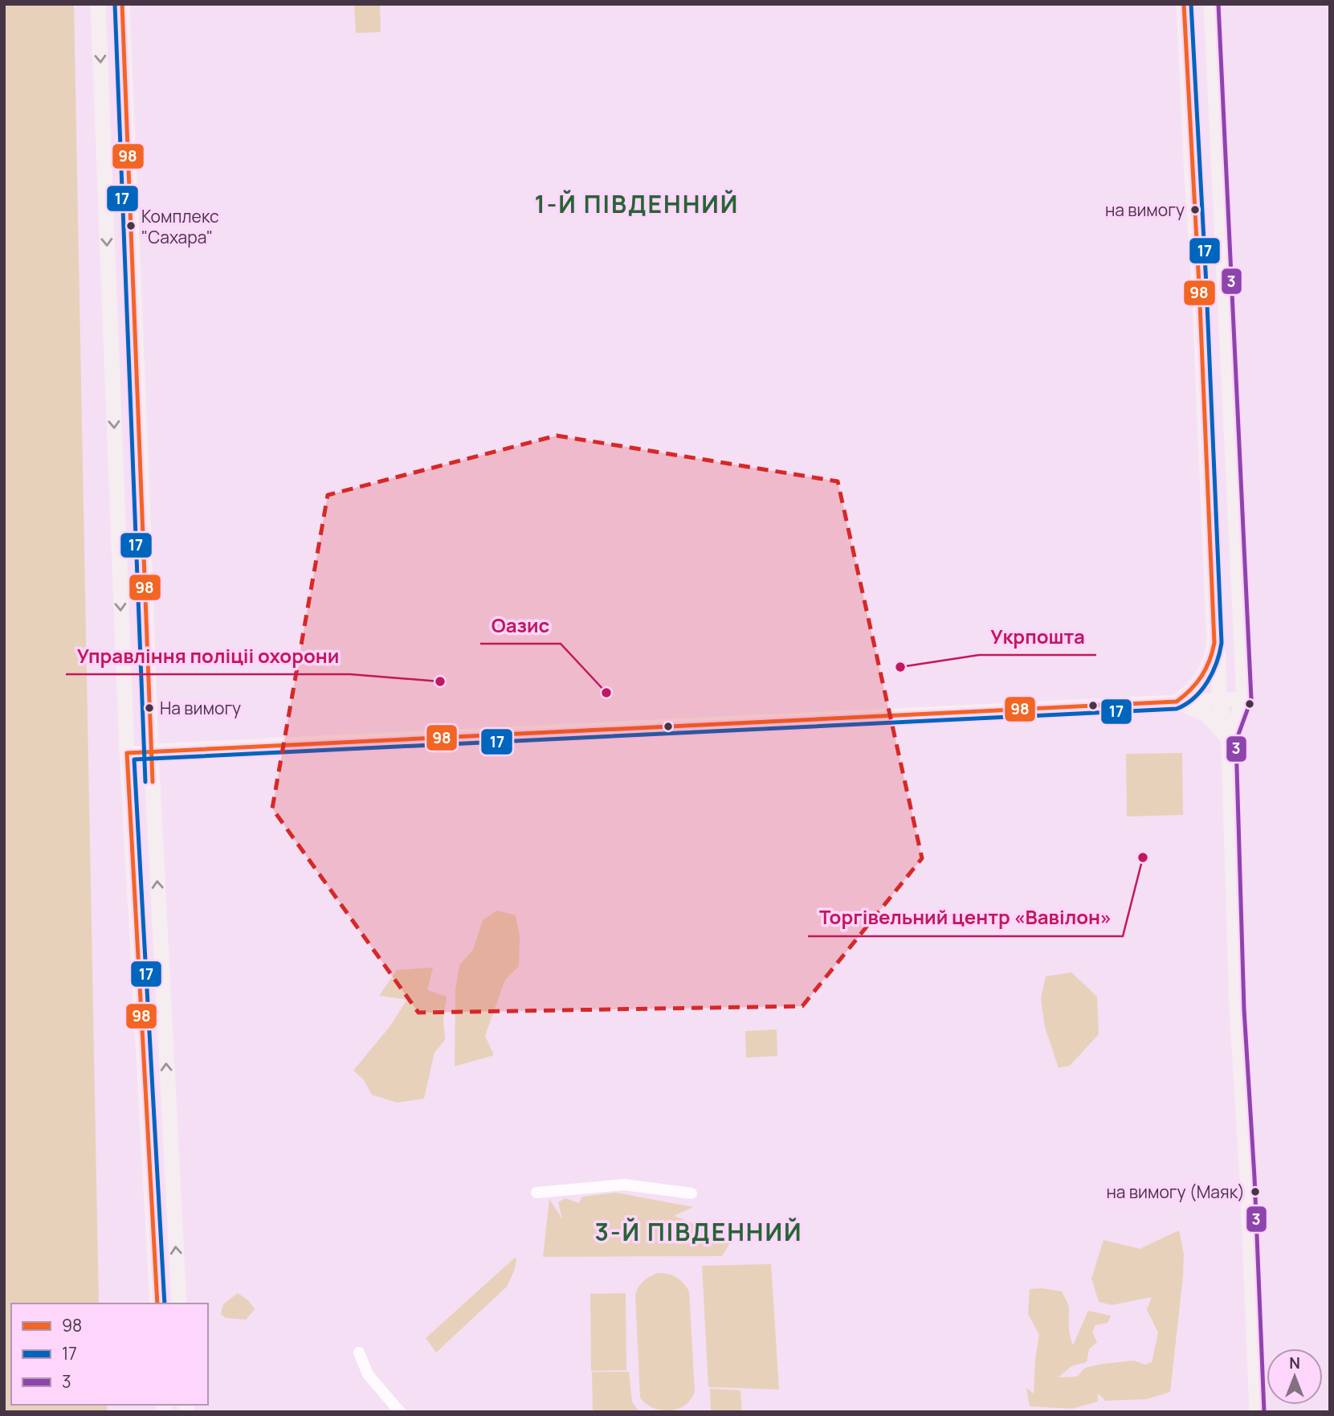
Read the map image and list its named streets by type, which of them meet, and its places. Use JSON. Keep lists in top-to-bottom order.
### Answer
{
  "districts": ["1-Й ПІВДЕННИЙ", "3-Й ПІВДЕННИЙ"],
  "places": [
    "на вимогу",
    "Комплекс \"Сахара\"",
    "Укрпошта",
    "Управлiння полiцii охорони",
    "Оазис",
    "На вимогу",
    "Торгівельний центр «Вавілон»",
    "на вимогу (Маяк)"
  ],
  "lines": ["transit line 98", "transit line 17", "transit line 3"],
  "legend": ["98", "17", "3"],
  "north": "top"
}
